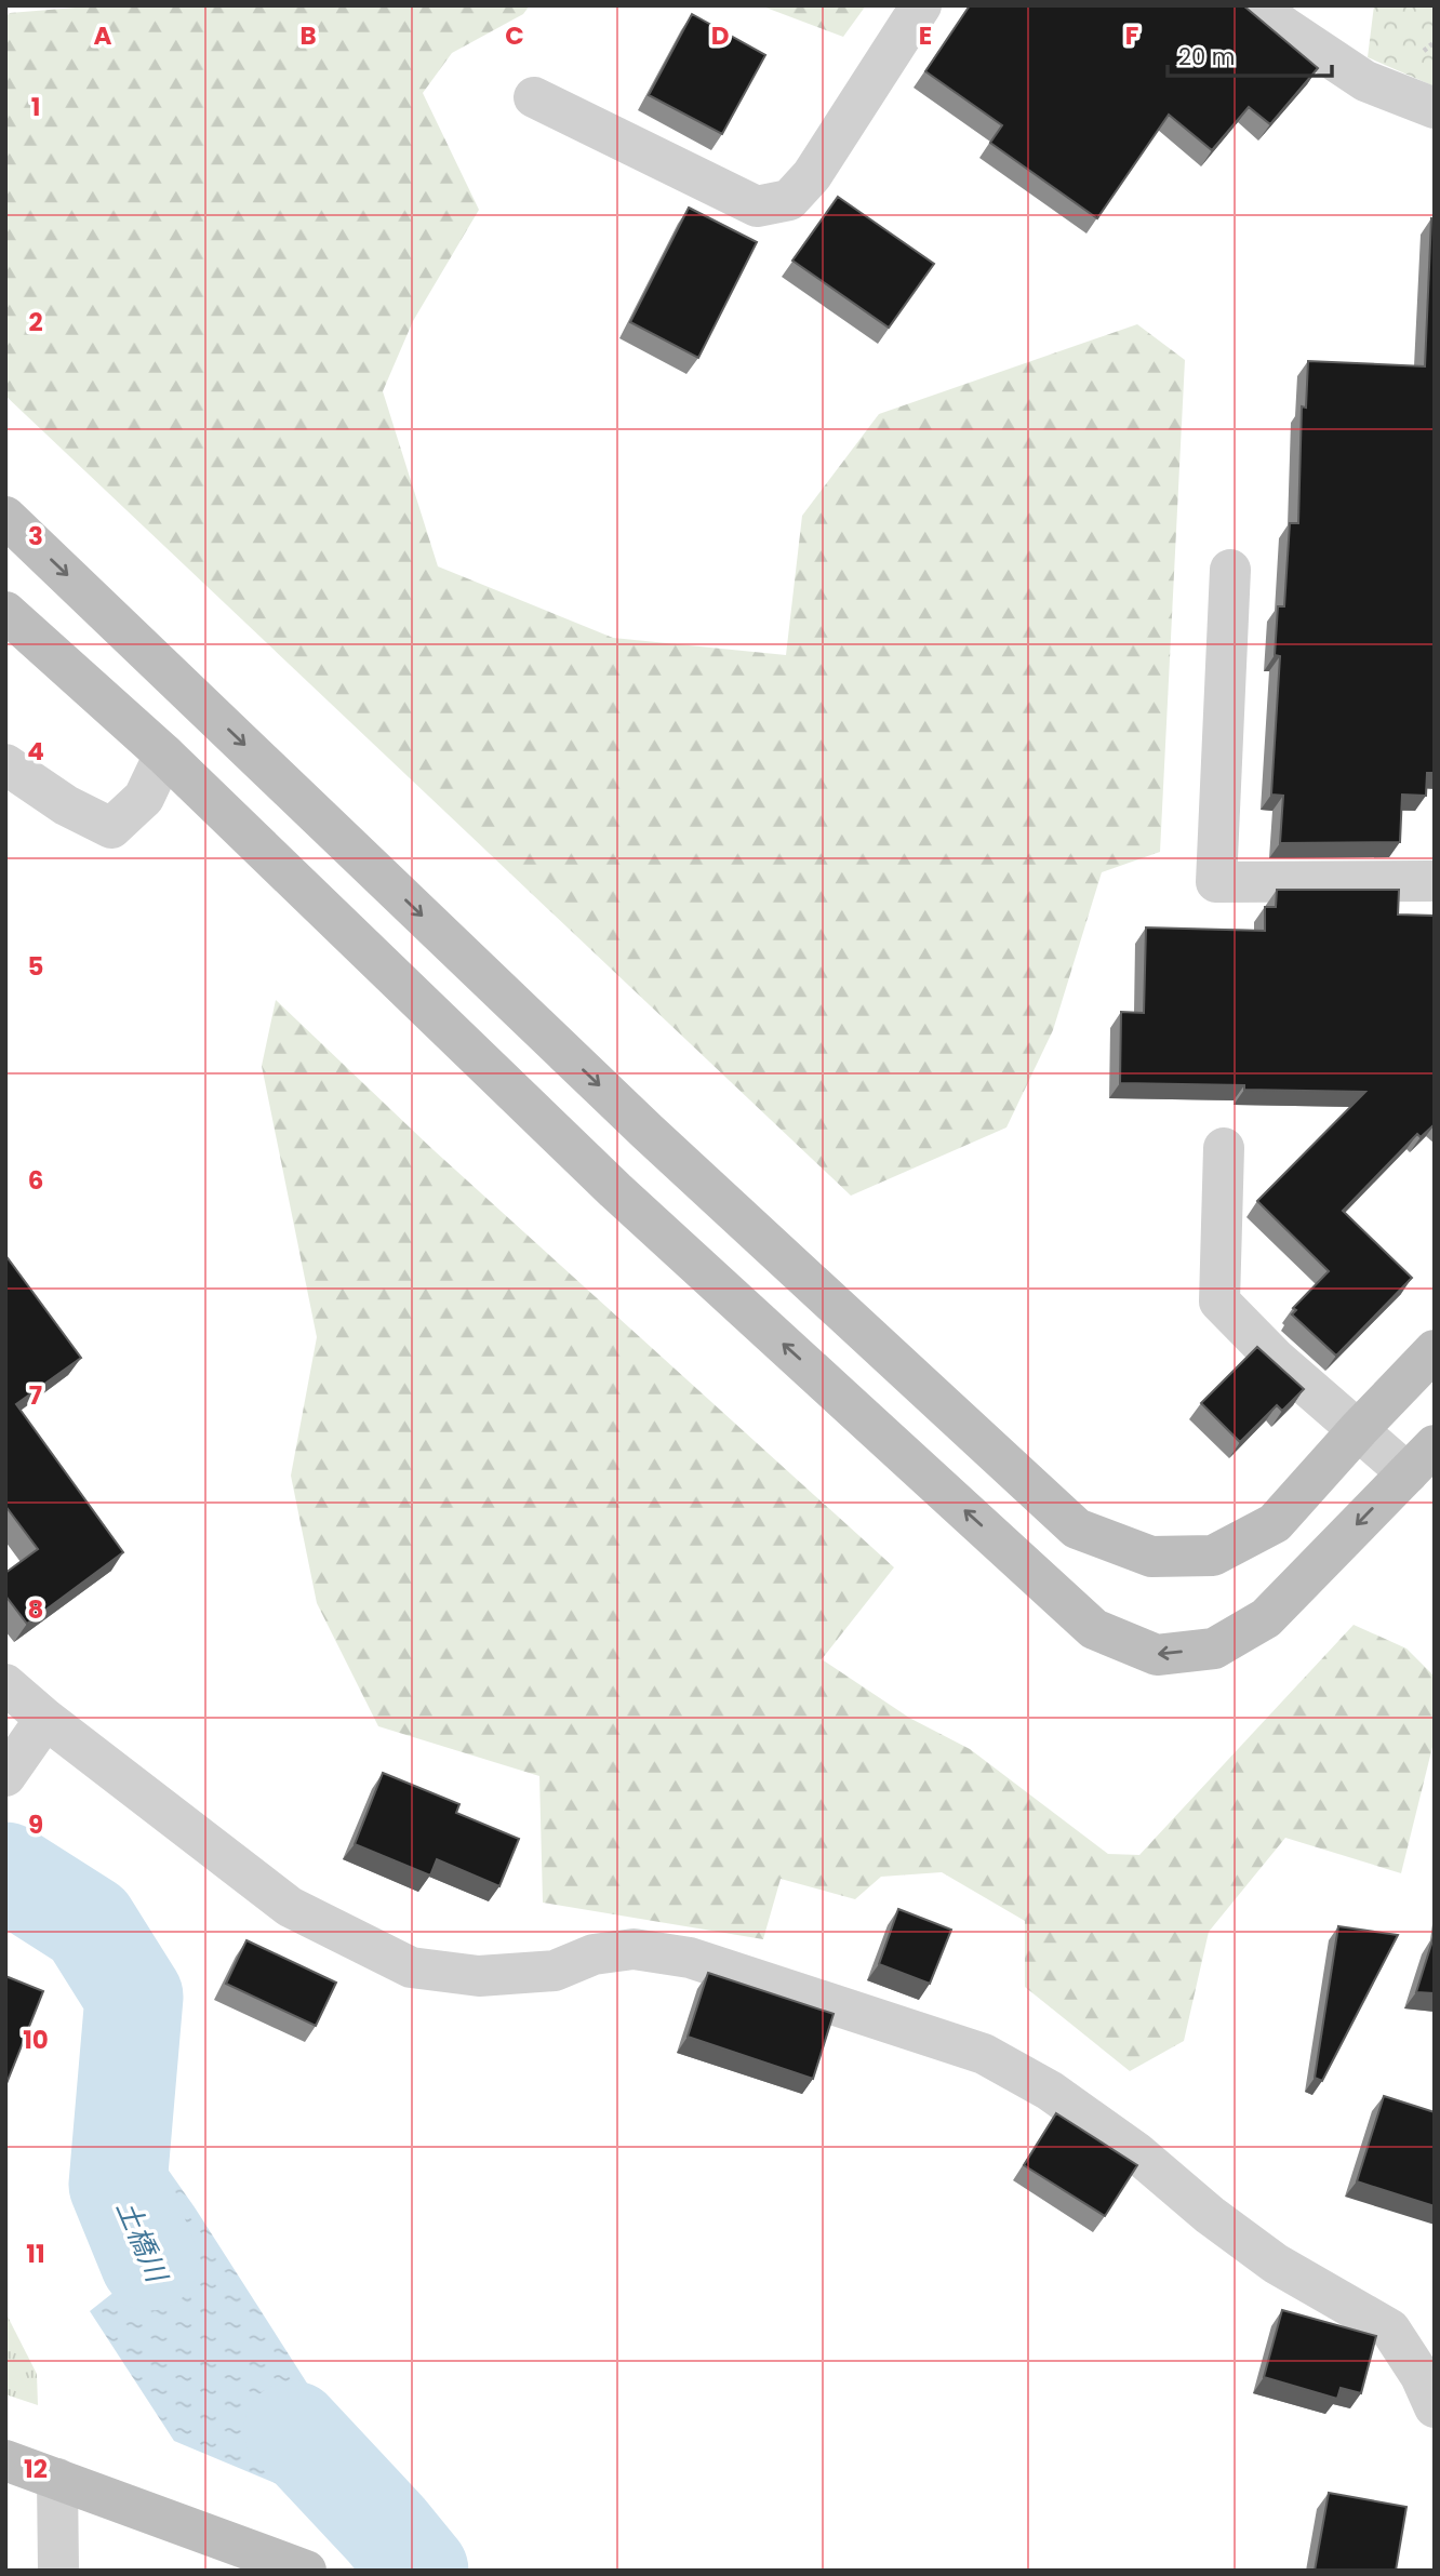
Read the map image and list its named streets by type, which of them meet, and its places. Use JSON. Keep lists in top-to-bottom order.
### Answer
{
  "water": ["土橋川"],
  "scale_bar": "20 m",
  "grid": {
    "columns": [
      "A",
      "B",
      "C",
      "D",
      "E",
      "F"
    ],
    "rows": [
      "1",
      "2",
      "3",
      "4",
      "5",
      "6",
      "7",
      "8",
      "9",
      "10",
      "11",
      "12"
    ]
  }
}
